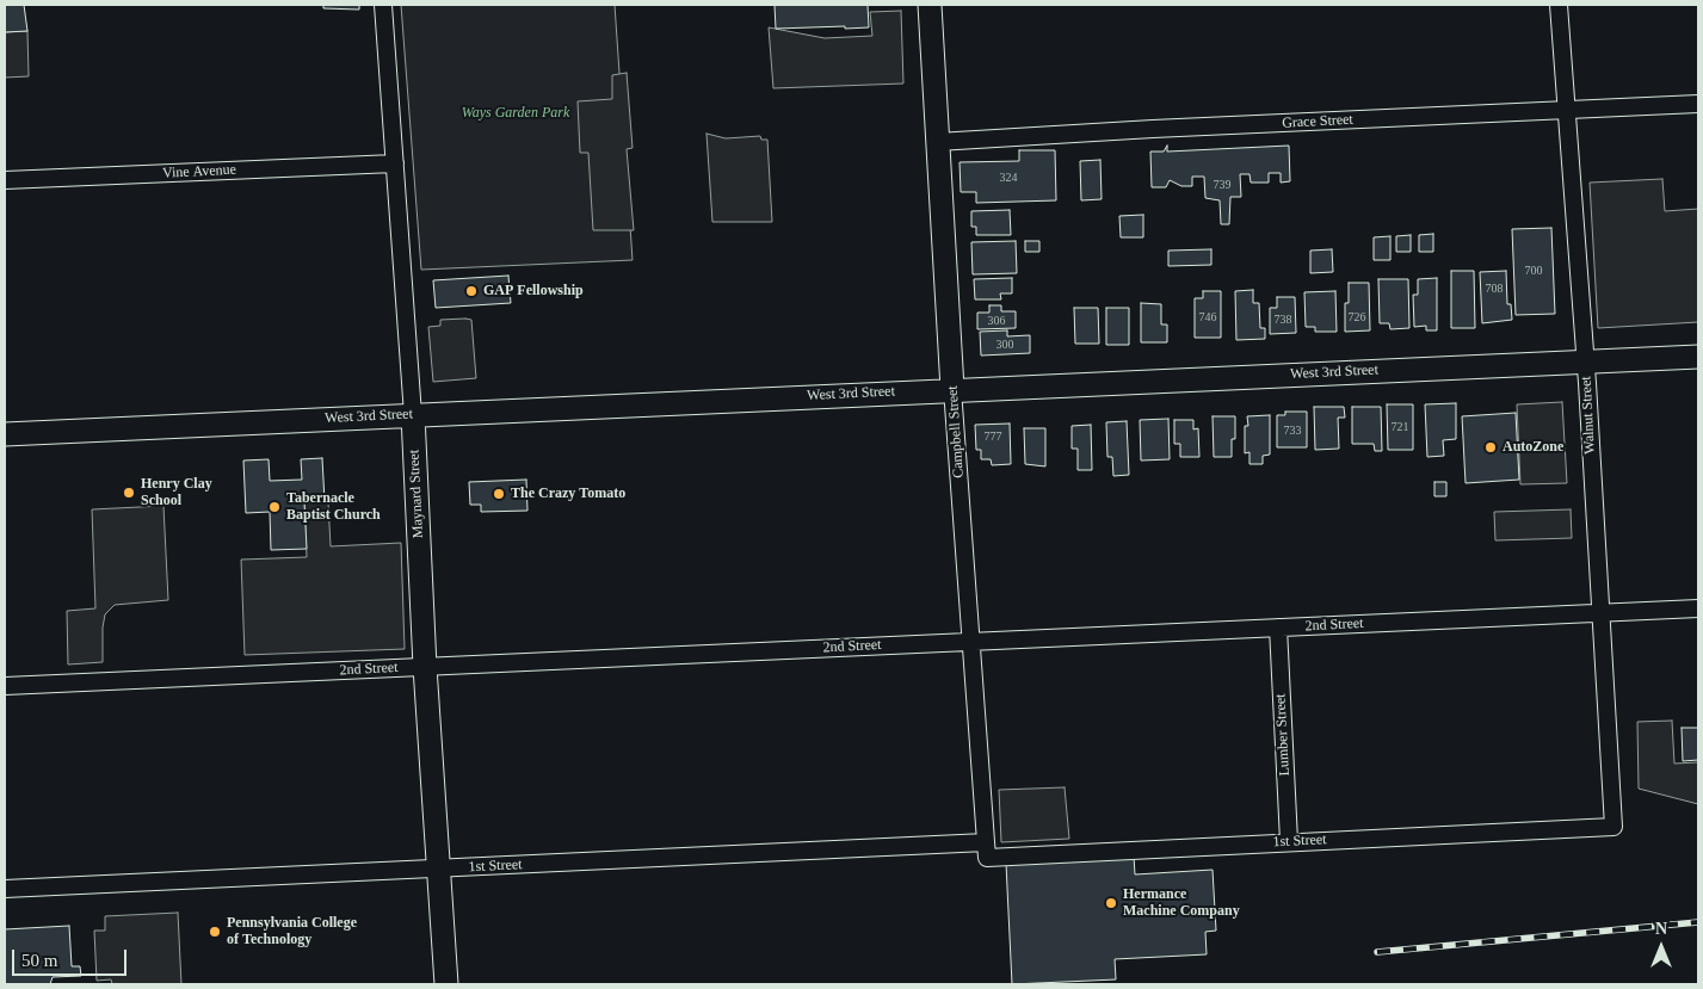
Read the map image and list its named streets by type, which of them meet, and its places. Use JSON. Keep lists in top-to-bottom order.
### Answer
{
  "streets": {
    "main road": ["West 3rd Street", "Campbell Street", "Maynard Street"],
    "street": [
      "Grace Street",
      "Vine Avenue",
      "Walnut Street",
      "2nd Street",
      "Lumber Street",
      "1st Street"
    ]
  },
  "crossings": [
    ["Grace Street", "Walnut Street"],
    ["Grace Street", "Campbell Street"],
    ["Vine Avenue", "Maynard Street"],
    ["West 3rd Street", "Walnut Street"],
    ["West 3rd Street", "Campbell Street"],
    ["West 3rd Street", "Maynard Street"],
    ["Walnut Street", "2nd Street"],
    ["Walnut Street", "1st Street"],
    ["Campbell Street", "2nd Street"],
    ["Campbell Street", "1st Street"],
    ["Maynard Street", "2nd Street"],
    ["Maynard Street", "1st Street"],
    ["2nd Street", "Lumber Street"],
    ["Lumber Street", "1st Street"]
  ],
  "parks": ["Ways Garden Park"],
  "places": [
    "GAP Fellowship",
    "AutoZone",
    "Henry Clay School",
    "The Crazy Tomato",
    "Tabernacle Baptist Church",
    "Hermance Machine Company",
    "Pennsylvania College of Technology"
  ],
  "house_numbers": [
    "324",
    "739",
    "700",
    "708",
    "746",
    "726",
    "738",
    "306",
    "300",
    "721",
    "733",
    "777"
  ],
  "scale_bar": "50 m",
  "north": "top"
}
